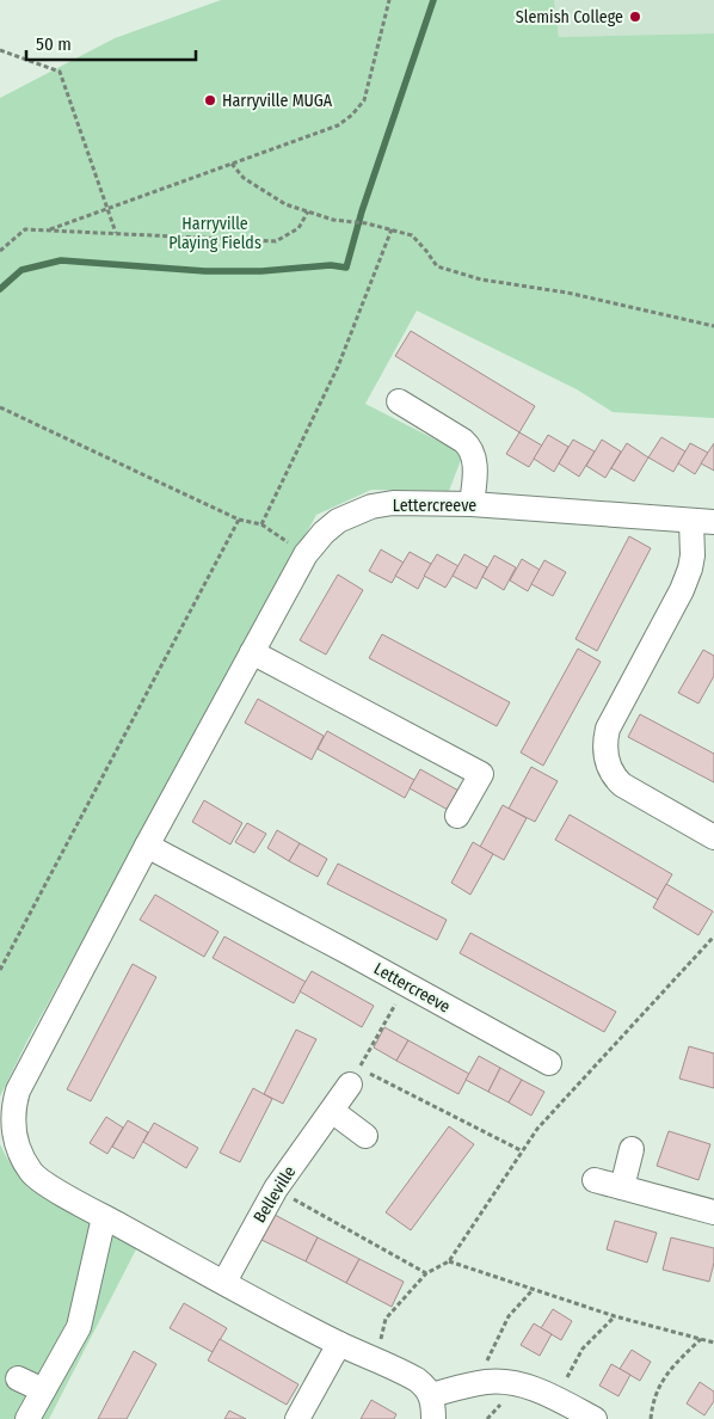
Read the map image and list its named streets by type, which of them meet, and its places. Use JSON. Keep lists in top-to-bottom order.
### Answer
{
  "streets": {
    "street": ["Lettercreeve", "Belleville"]
  },
  "crossings": [
    ["Lettercreeve", "Belleville"]
  ],
  "parks": ["Harryville Playing Fields"],
  "places": ["Slemish College", "Harryville MUGA"],
  "scale_bar": "50 m"
}
